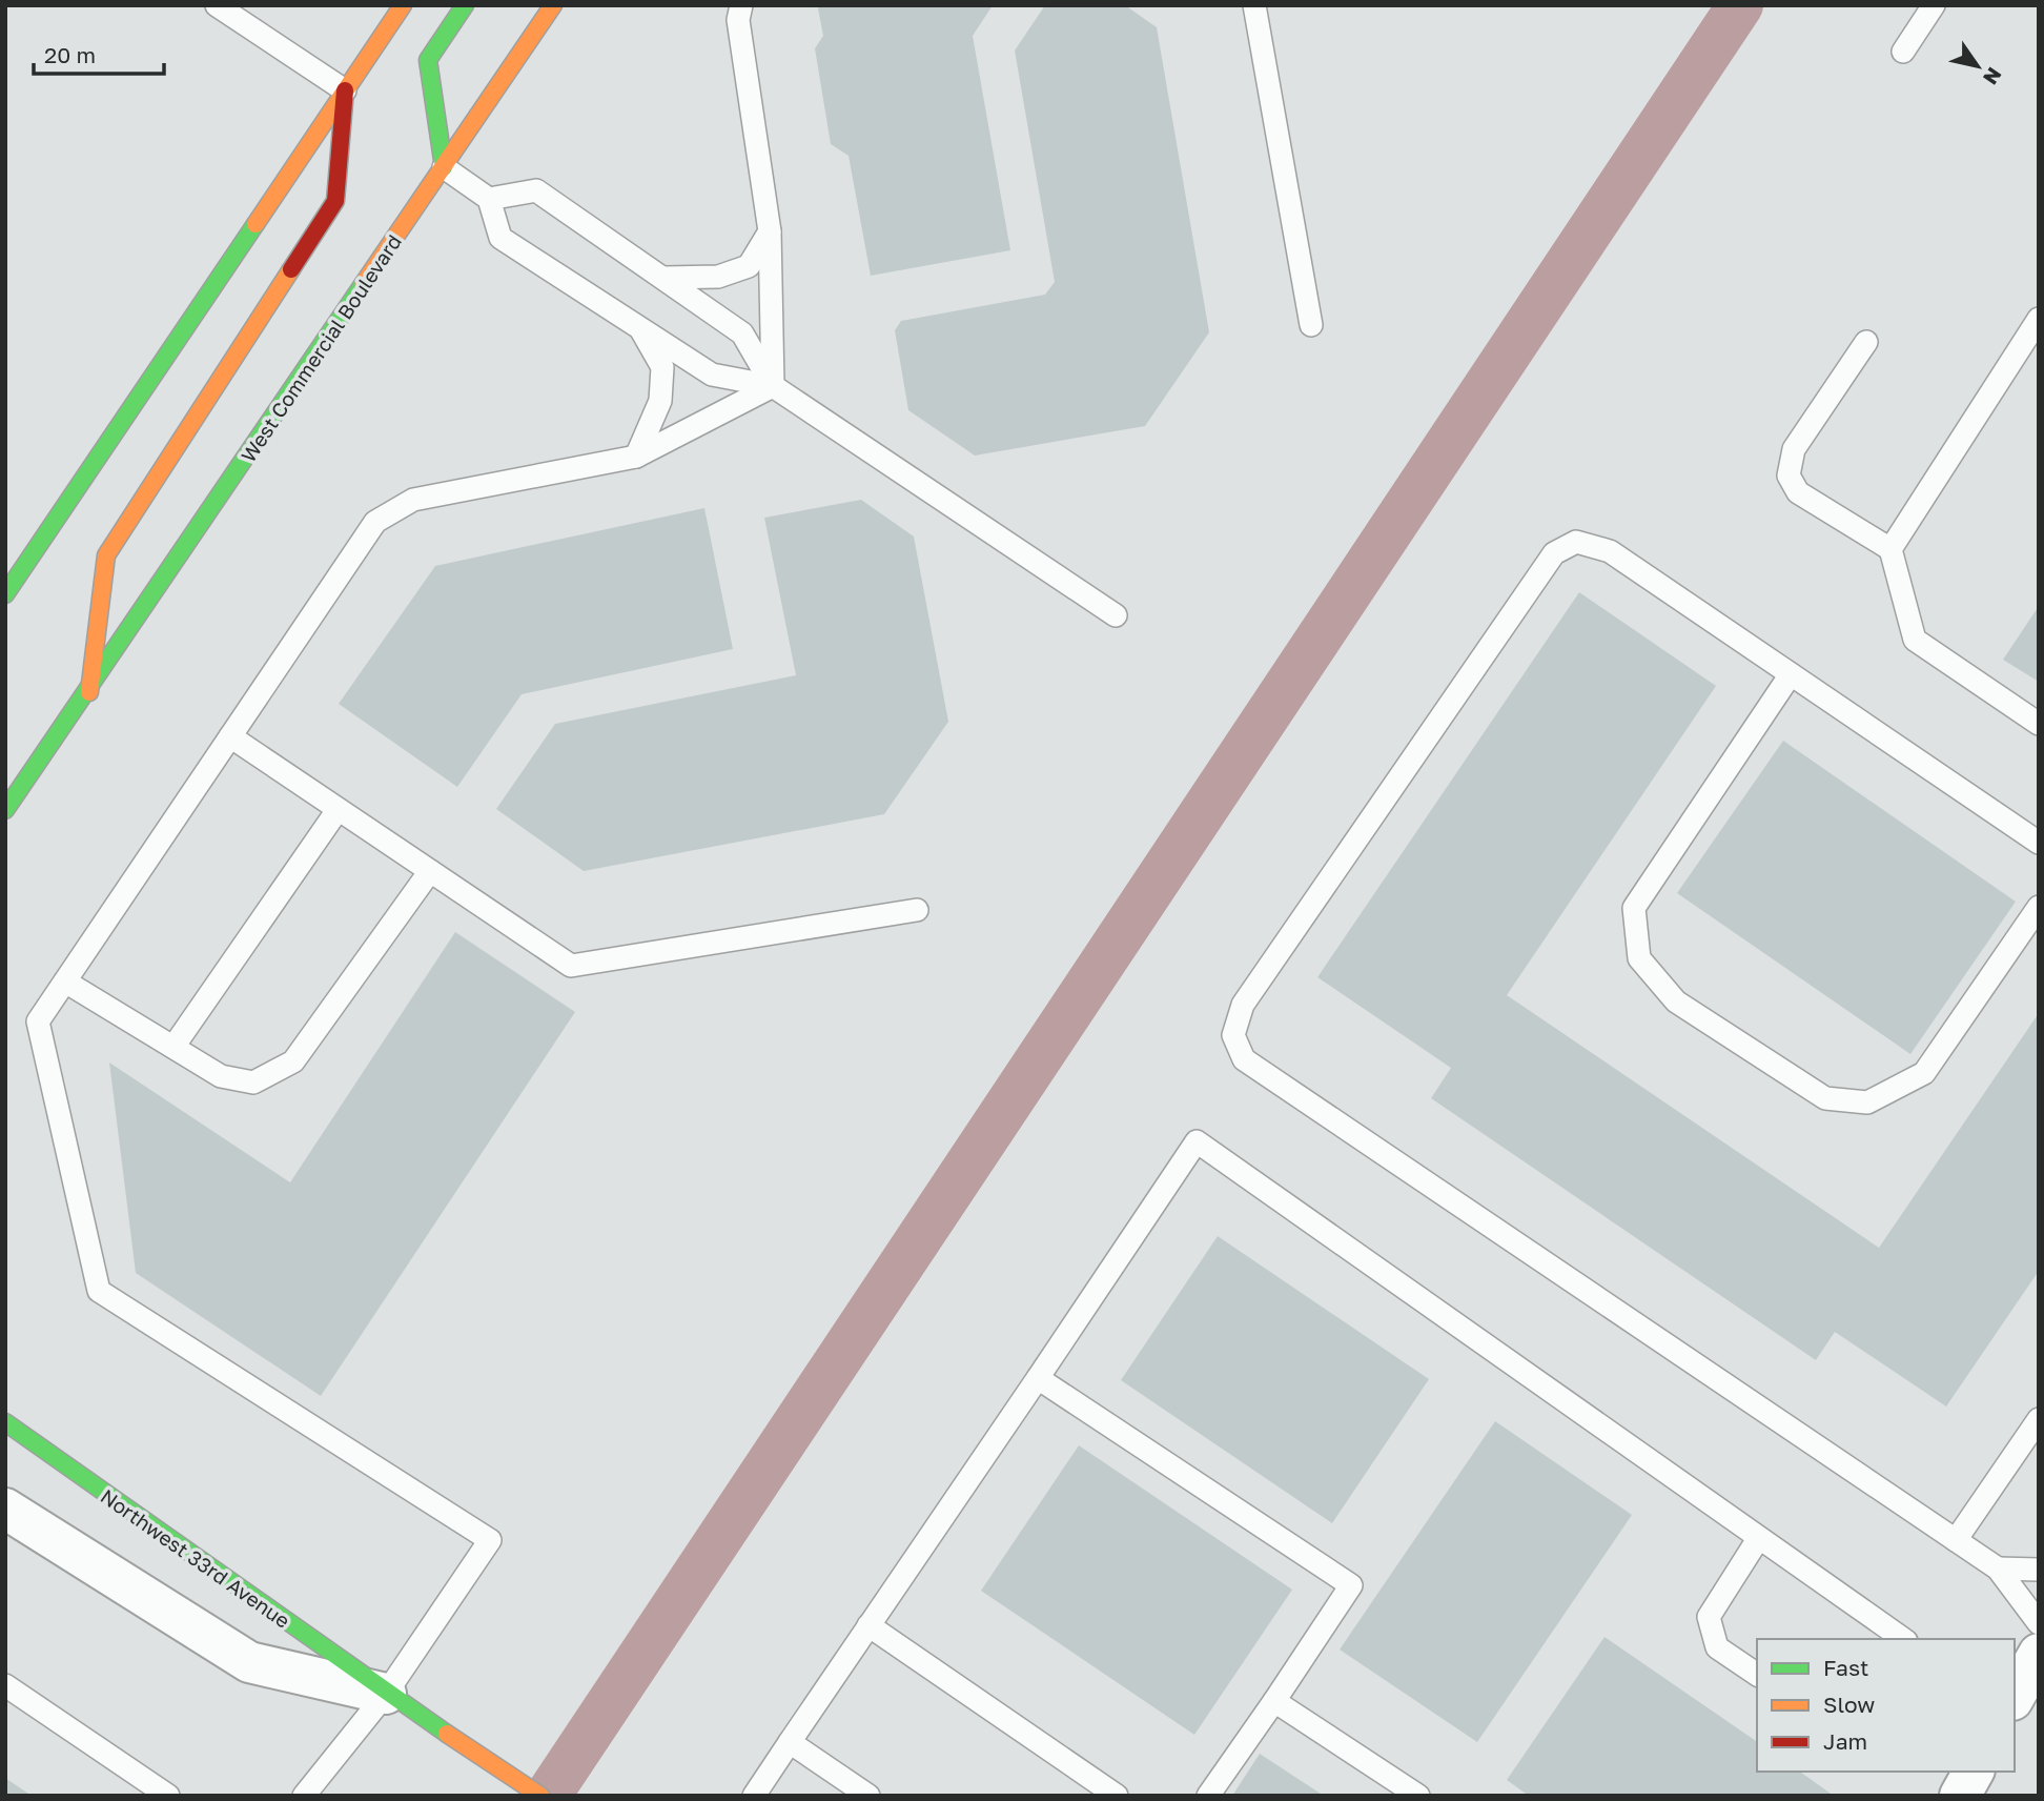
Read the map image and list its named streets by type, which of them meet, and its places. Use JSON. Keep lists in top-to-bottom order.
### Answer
{
  "streets": {
    "main road": ["West Commercial Boulevard", "Northwest 33rd Avenue"]
  },
  "legend": ["Fast", "Slow", "Jam"],
  "scale_bar": "20 m",
  "north": "bottom right"
}
